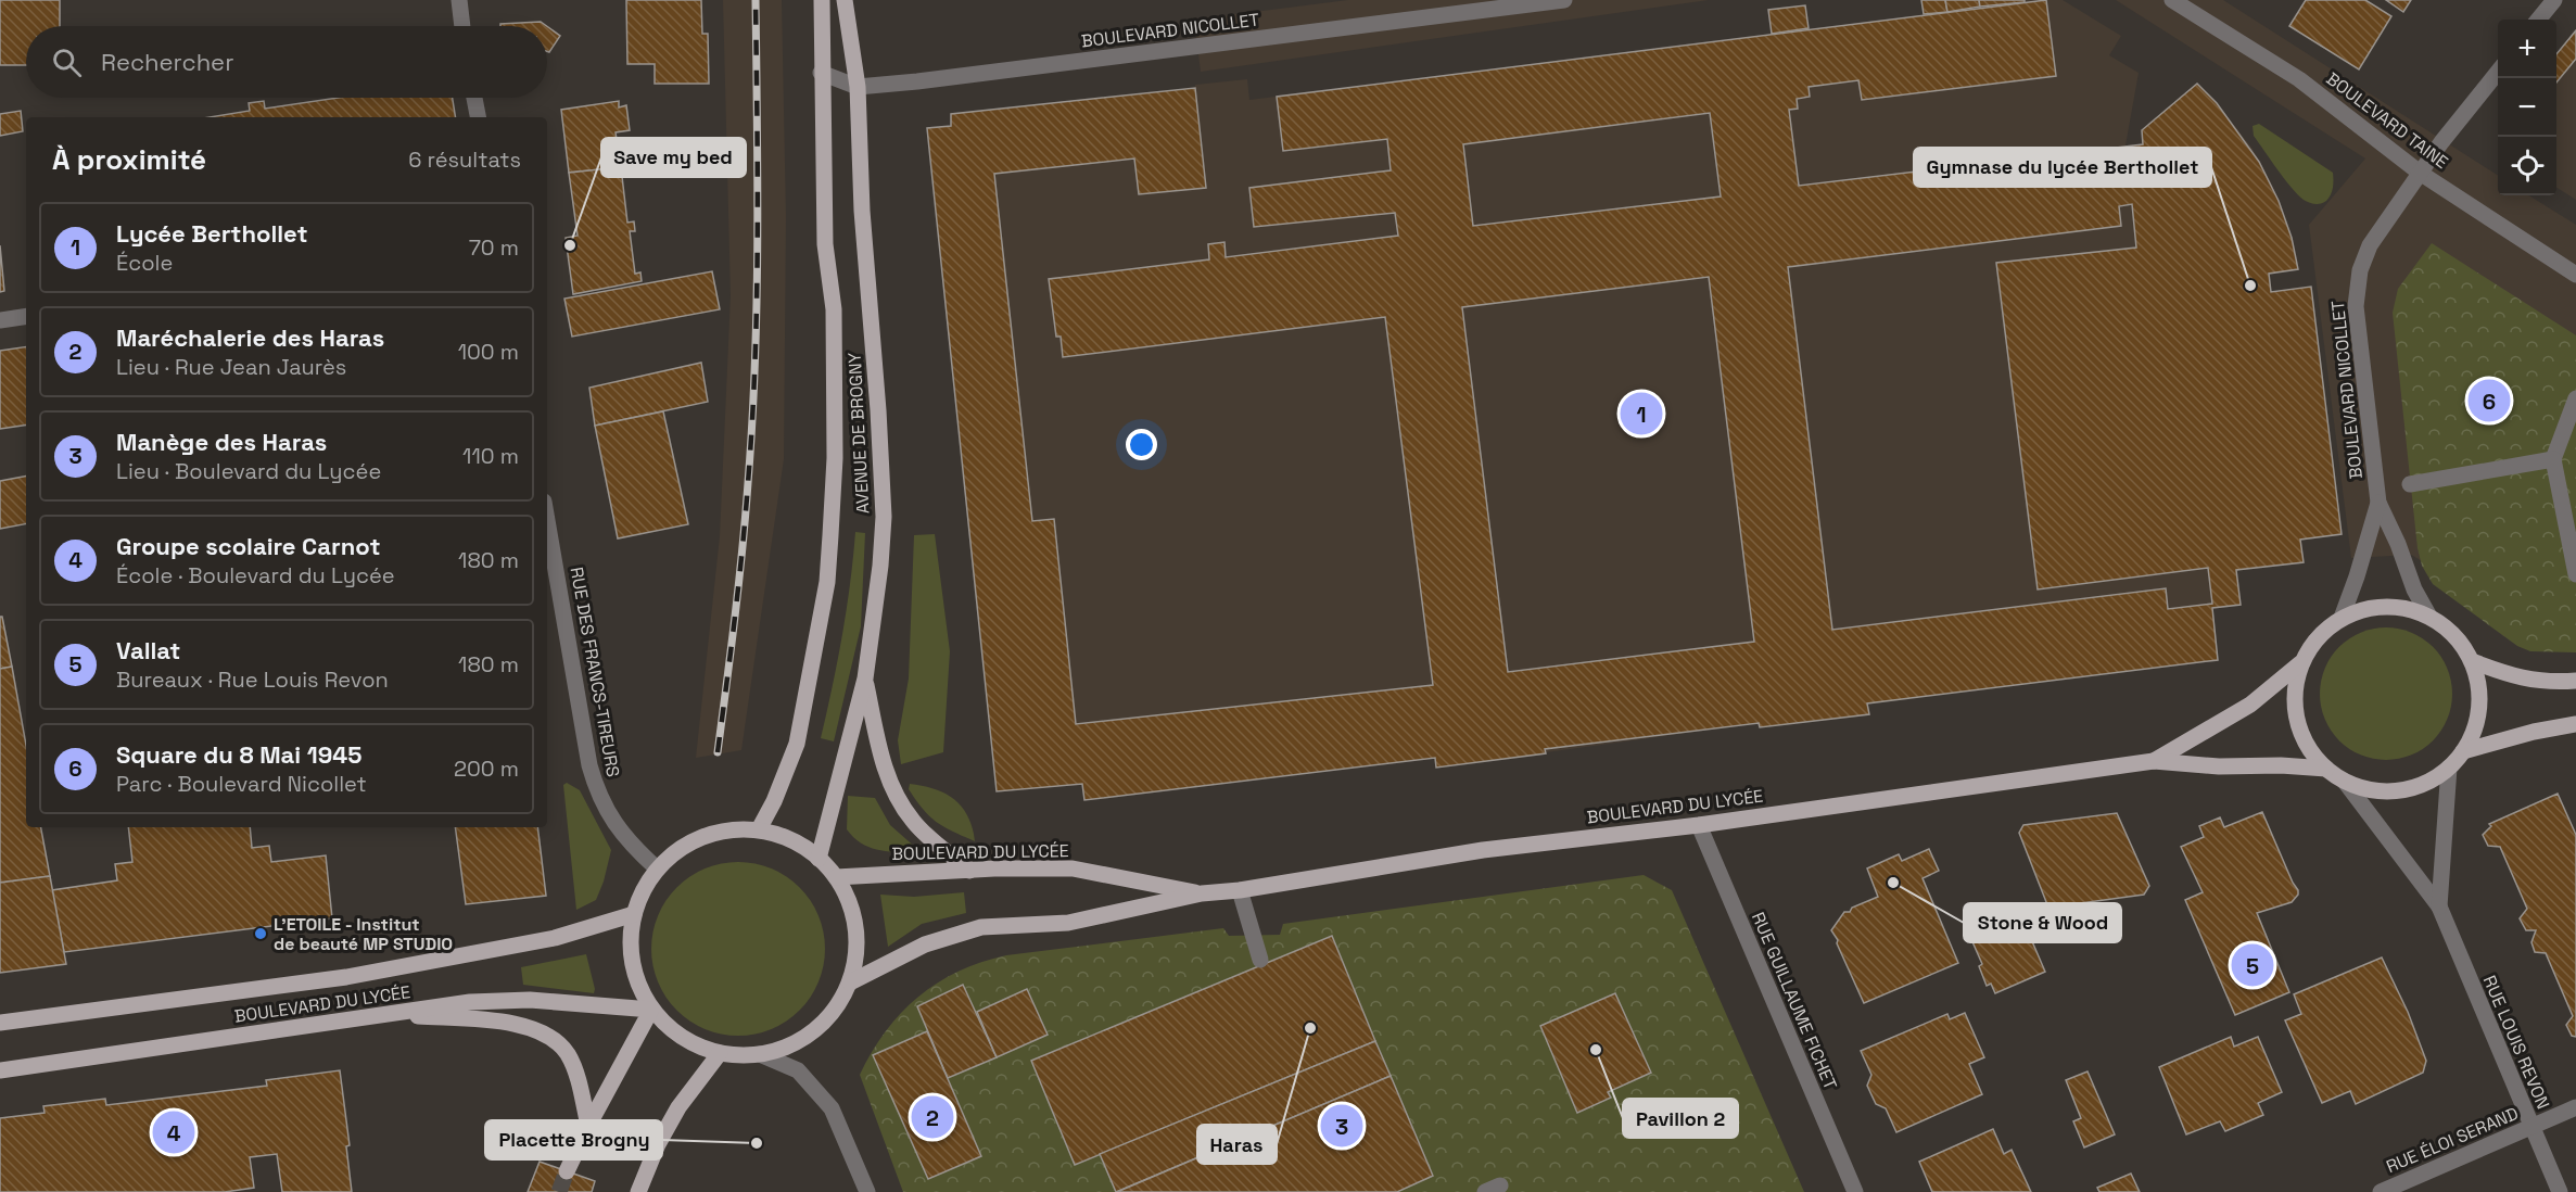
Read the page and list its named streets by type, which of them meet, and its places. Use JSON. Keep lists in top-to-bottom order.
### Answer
{
  "streets": {
    "main road": ["AVENUE DE BROGNY", "BOULEVARD DU LYCÉE"],
    "street": [
      "BOULEVARD NICOLLET",
      "BOULEVARD TAINE",
      "RUE DES FRANCS-TIREURS",
      "RUE GUILLAUME FICHET",
      "RUE LOUIS REVON",
      "RUE ÉLOI SERAND"
    ]
  },
  "crossings": [
    ["BOULEVARD NICOLLET", "BOULEVARD TAINE"],
    ["BOULEVARD NICOLLET", "AVENUE DE BROGNY"],
    ["BOULEVARD NICOLLET", "BOULEVARD DU LYCÉE"],
    ["BOULEVARD NICOLLET", "RUE LOUIS REVON"],
    ["AVENUE DE BROGNY", "RUE DES FRANCS-TIREURS"],
    ["AVENUE DE BROGNY", "BOULEVARD DU LYCÉE"],
    ["RUE DES FRANCS-TIREURS", "BOULEVARD DU LYCÉE"],
    ["BOULEVARD DU LYCÉE", "RUE GUILLAUME FICHET"],
    ["BOULEVARD DU LYCÉE", "RUE LOUIS REVON"],
    ["RUE LOUIS REVON", "RUE ÉLOI SERAND"]
  ],
  "places": [
    "Save my bed",
    "Gymnase du lycée Berthollet",
    "Stone & Wood",
    "L'ETOILE - Institut de beauté MP STUDIO",
    "Haras",
    "Pavillon 2",
    "Placette Brogny"
  ],
  "page": {
    "map_buttons": ["+", "−"],
    "search": "Rechercher",
    "heading": ["À proximité", "6 résultats"],
    "list": [
      {
        "mark": "1",
        "name": "Lycée Berthollet",
        "note": "École",
        "value": "70 m"
      },
      {
        "mark": "2",
        "name": "Maréchalerie des Haras",
        "note": "Lieu · Rue Jean Jaurès",
        "value": "100 m"
      },
      {
        "mark": "3",
        "name": "Manège des Haras",
        "note": "Lieu · Boulevard du Lycée",
        "value": "110 m"
      },
      {
        "mark": "4",
        "name": "Groupe scolaire Carnot",
        "note": "École · Boulevard du Lycée",
        "value": "180 m"
      },
      {
        "mark": "5",
        "name": "Vallat",
        "note": "Bureaux · Rue Louis Revon",
        "value": "180 m"
      },
      {
        "mark": "6",
        "name": "Square du 8 Mai 1945",
        "note": "Parc · Boulevard Nicollet",
        "value": "200 m"
      }
    ],
    "pins": [
      "6",
      "1",
      "5",
      "2",
      "3",
      "4"
    ]
  }
}
